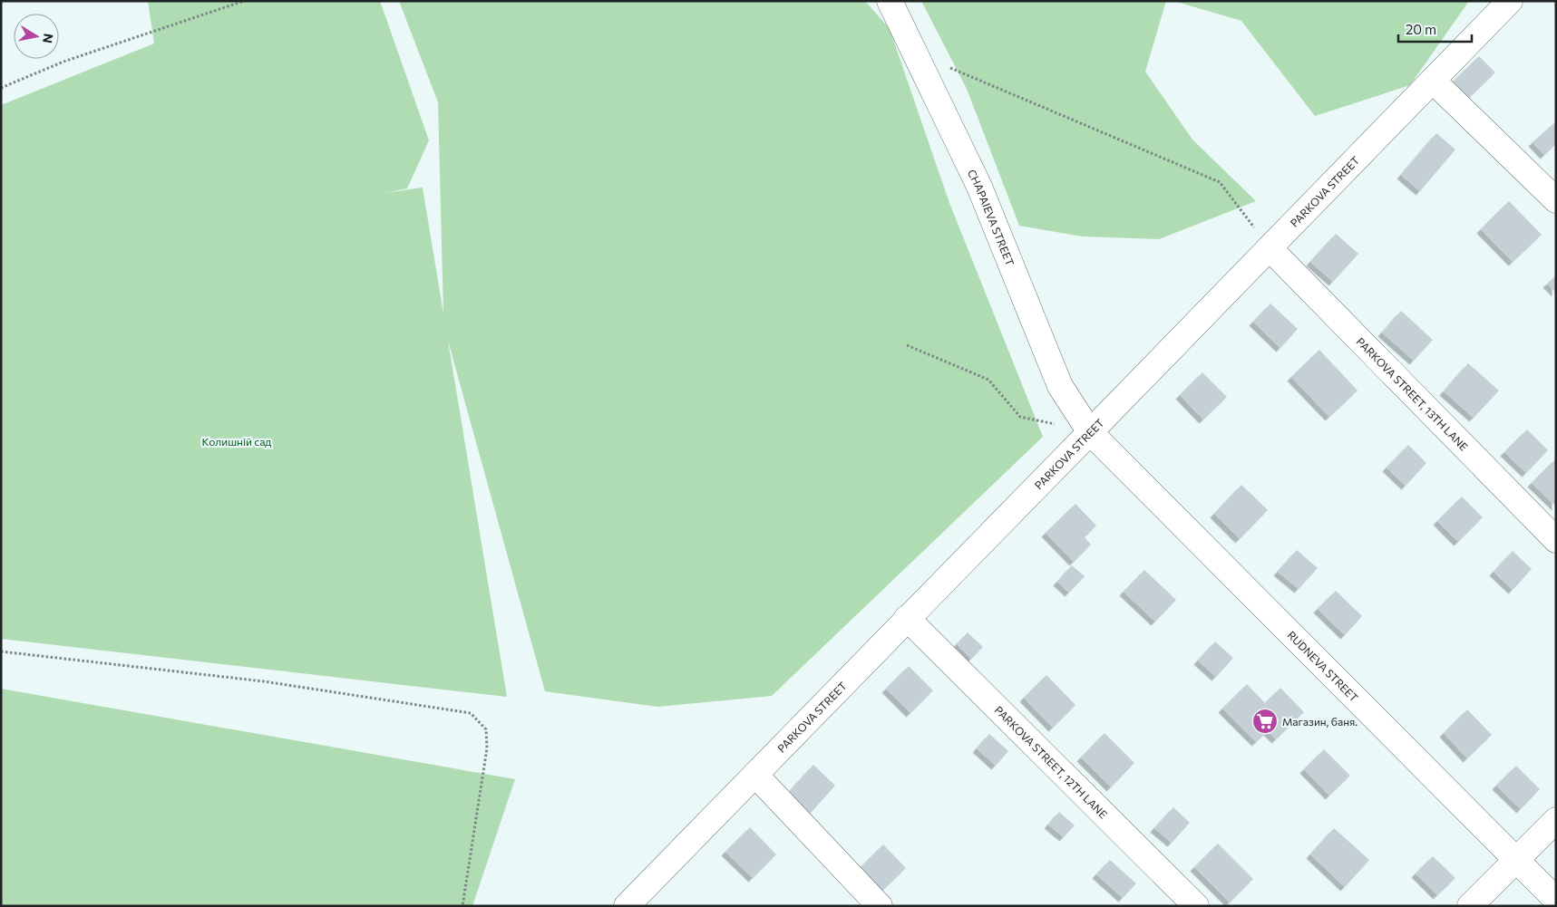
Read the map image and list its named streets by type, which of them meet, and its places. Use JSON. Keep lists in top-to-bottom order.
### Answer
{
  "streets": {
    "street": [
      "PARKOVA STREET",
      "CHAPAIEVA STREET",
      "PARKOVA STREET, 13TH LANE",
      "RUDNEVA STREET",
      "PARKOVA STREET, 12TH LANE"
    ]
  },
  "crossings": [
    ["PARKOVA STREET", "CHAPAIEVA STREET"],
    ["PARKOVA STREET", "PARKOVA STREET, 13TH LANE"],
    ["PARKOVA STREET", "RUDNEVA STREET"],
    ["PARKOVA STREET", "PARKOVA STREET, 12TH LANE"],
    ["CHAPAIEVA STREET", "RUDNEVA STREET"]
  ],
  "parks": ["Колишній сад"],
  "places": {
    "supermarket": ["Магазин, баня."]
  },
  "scale_bar": "20 m",
  "north": "right"
}
